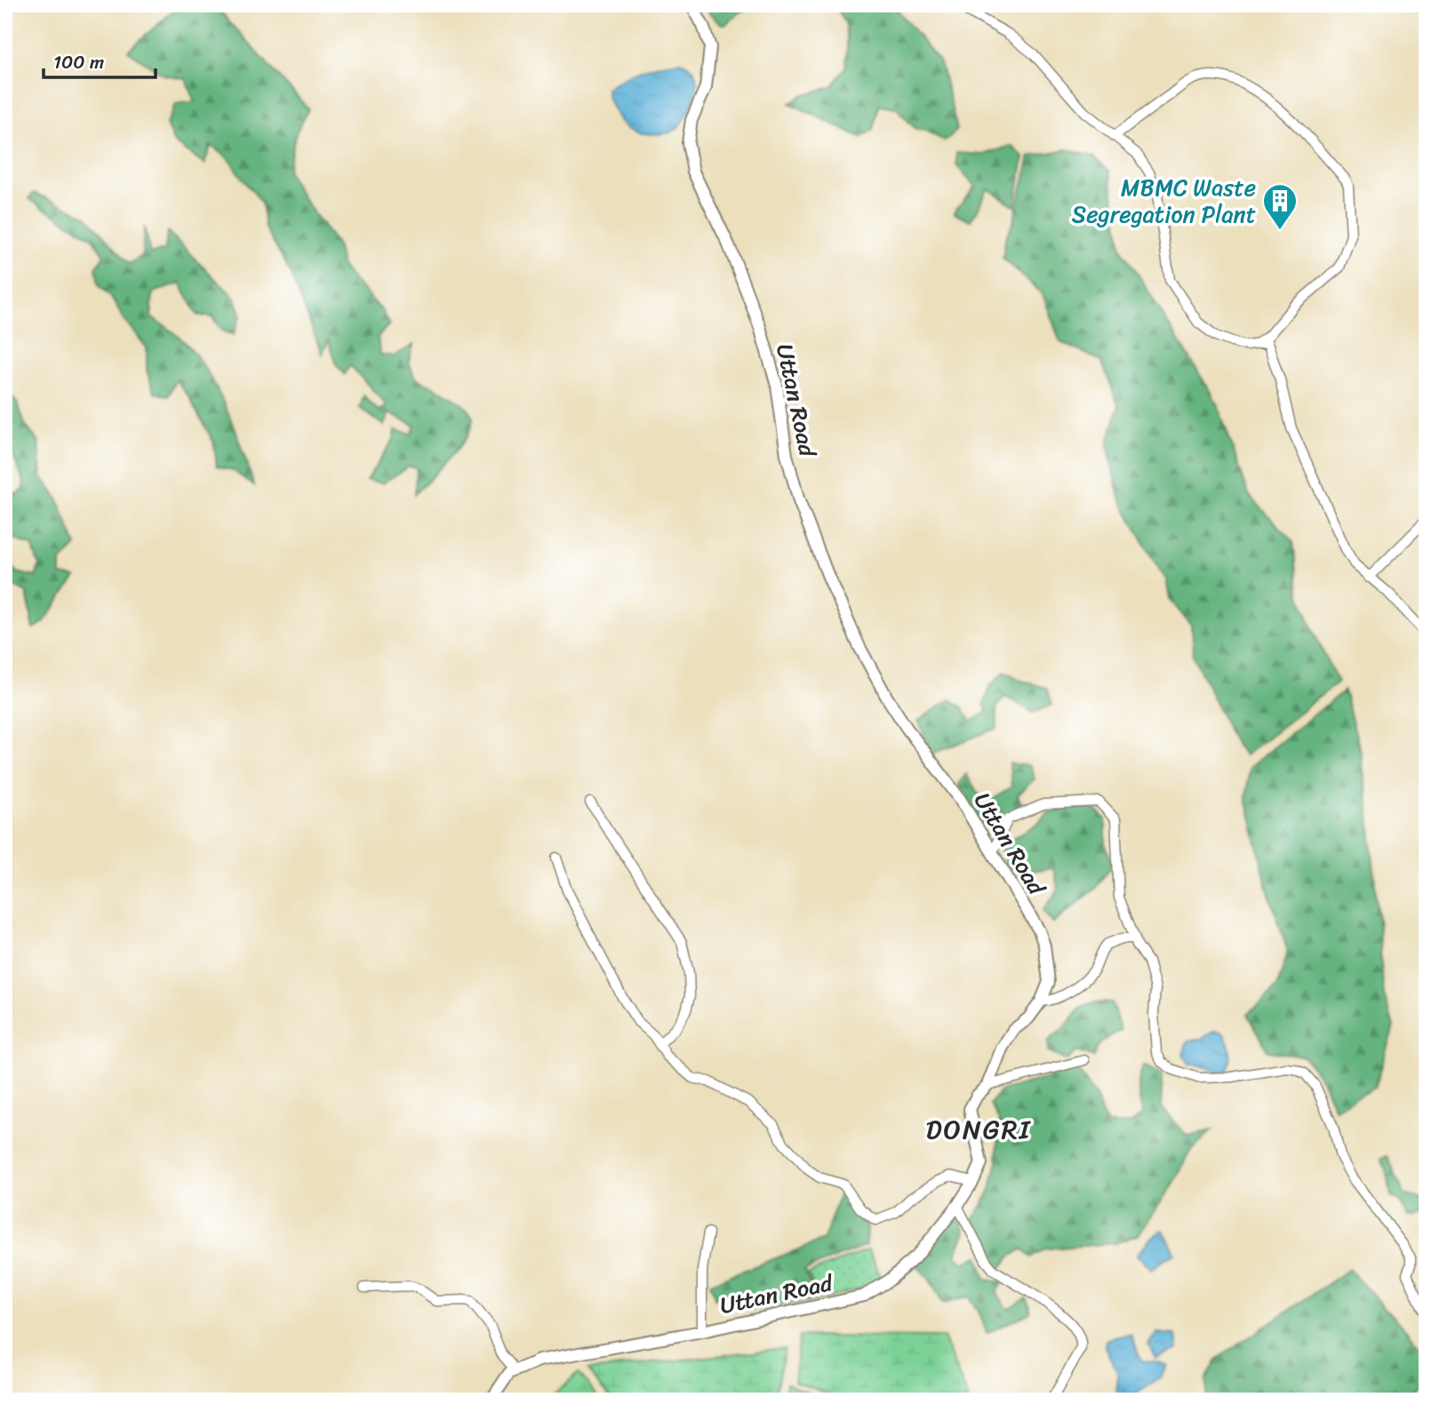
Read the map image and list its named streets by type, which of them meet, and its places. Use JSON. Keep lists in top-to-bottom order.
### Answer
{
  "streets": {
    "main road": ["Uttan Road"]
  },
  "districts": ["DONGRI"],
  "places": {
    "building": ["MBMC Waste Segregation Plant"]
  },
  "scale_bar": "100 m"
}
